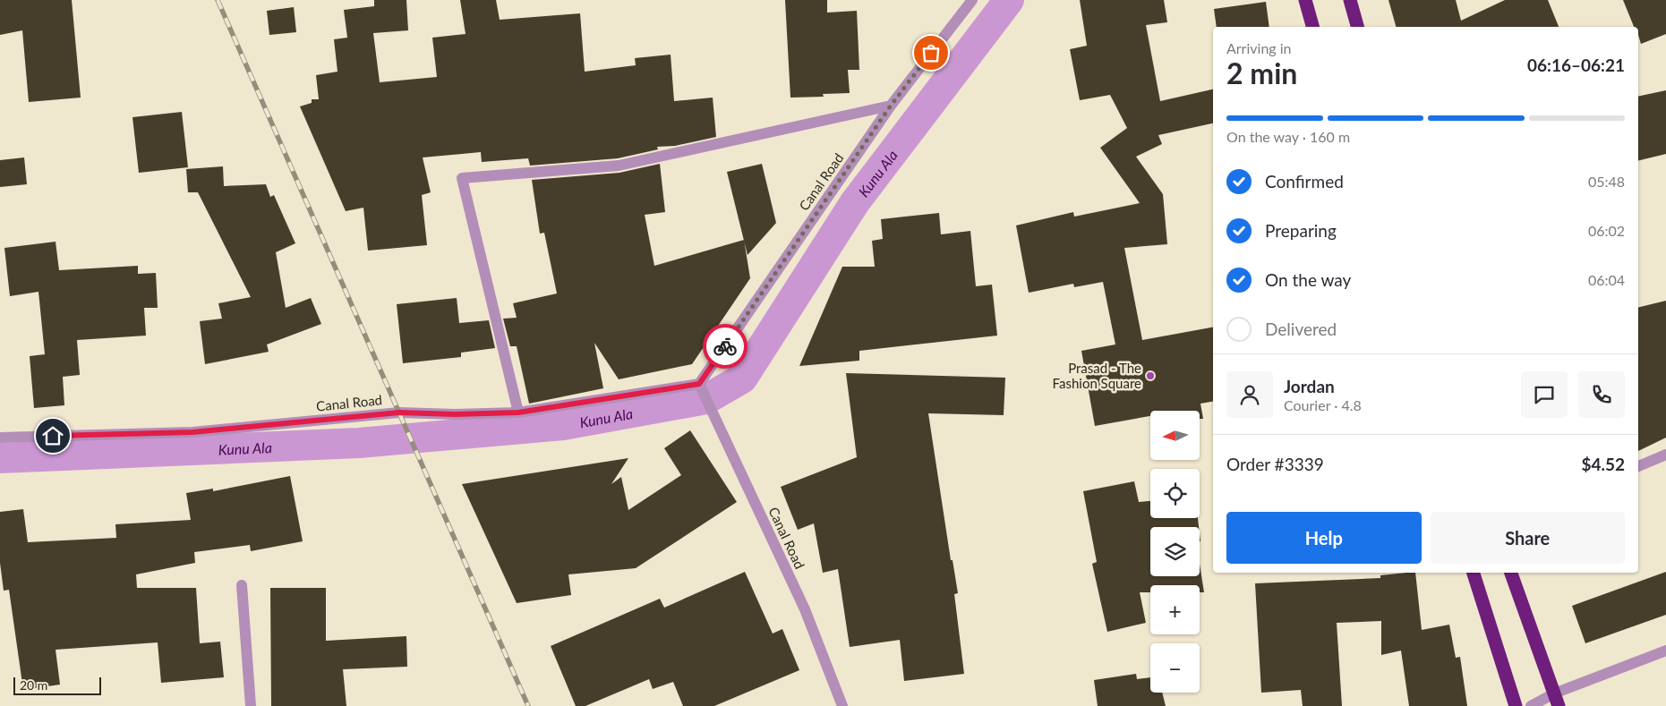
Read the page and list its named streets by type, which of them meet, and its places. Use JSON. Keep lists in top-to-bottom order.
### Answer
{
  "streets": {
    "street": ["Canal Road"]
  },
  "water": ["Kunu Ala"],
  "places": ["Prasad - The Fashion Square"],
  "scale_bar": "20 m",
  "north": "left",
  "page": {
    "heading": ["2 min", "Arriving in", "06:16–06:21"],
    "panel": [
      "Jordan",
      "Courier · 4.8",
      "Order #3339",
      "$4.52"
    ],
    "bar": "On the way · 160 m",
    "list": [
      ["Confirmed", "05:48"],
      ["Preparing", "06:02"],
      ["On the way", "06:04"],
      "Delivered"
    ],
    "map_buttons": ["+", "−"],
    "buttons": ["Help", "Share"],
    "scale": "20 m"
  }
}
